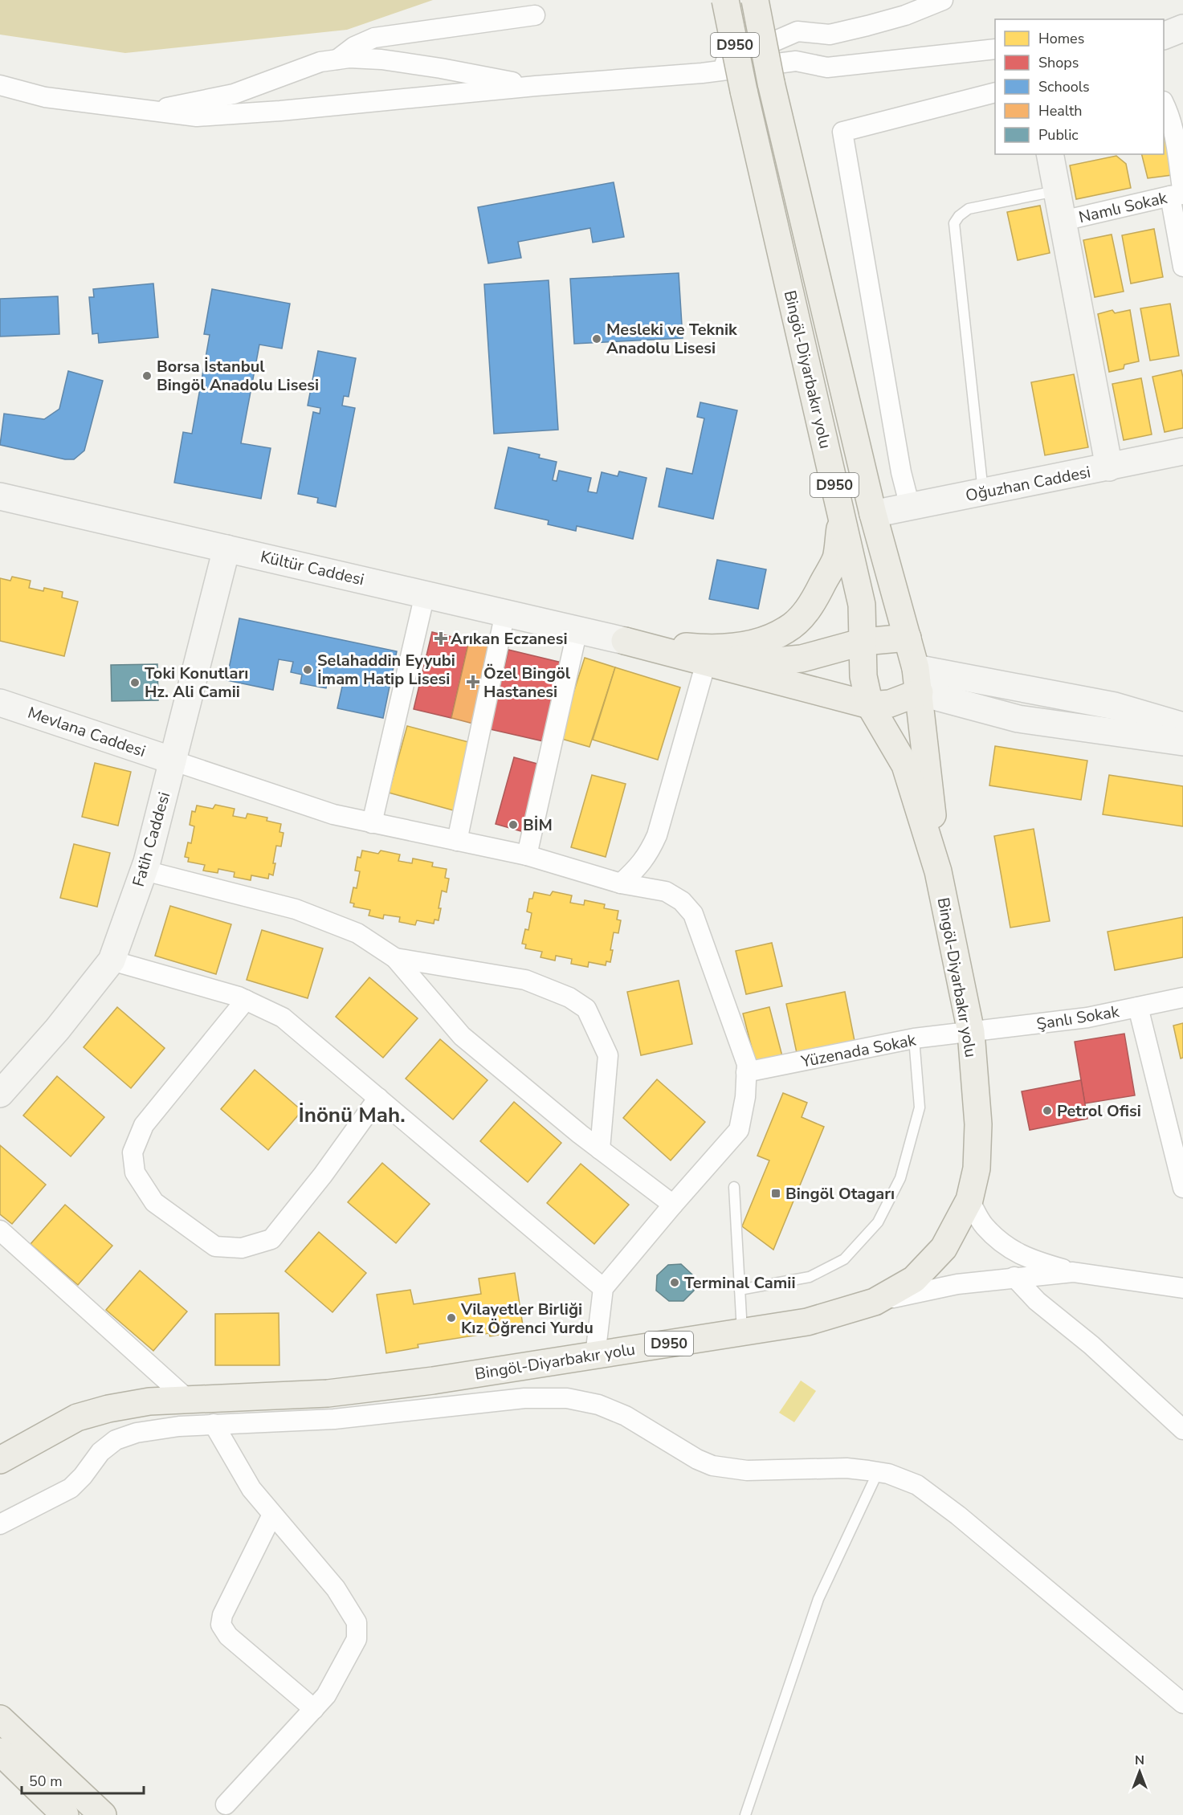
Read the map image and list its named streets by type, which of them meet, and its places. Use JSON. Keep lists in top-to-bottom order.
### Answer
{
  "streets": {
    "main road": ["D950", "Bingöl-Diyarbakır yolu"],
    "street": [
      "Namlı Sokak",
      "Oğuzhan Caddesi",
      "Kültür Caddesi",
      "Mevlana Caddesi",
      "Fatih Caddesi",
      "Şanlı Sokak",
      "Yüzenada Sokak"
    ]
  },
  "crossings": [
    ["Bingöl-Diyarbakır yolu", "Oğuzhan Caddesi"],
    ["Bingöl-Diyarbakır yolu", "Şanlı Sokak"],
    ["Bingöl-Diyarbakır yolu", "Yüzenada Sokak"],
    ["Kültür Caddesi", "Fatih Caddesi"],
    ["Mevlana Caddesi", "Fatih Caddesi"],
    ["Şanlı Sokak", "Yüzenada Sokak"]
  ],
  "districts": ["İnönü Mah."],
  "places": {
    "other": [
      "Mesleki ve Teknik Anadolu Lisesi",
      "Borsa İstanbul Bingöl Anadolu Lisesi",
      "Selahaddin Eyyubi İmam Hatip Lisesi",
      "Toki Konutları Hz. Ali Camii",
      "BİM",
      "Petrol Ofisi",
      "Terminal Camii",
      "Vilayetler Birliği Kız Öğrenci Yurdu"
    ],
    "health": ["Arıkan Eczanesi", "Özel Bingöl Hastanesi"],
    "transit": ["Bingöl Otagarı"]
  },
  "legend": [
    "Homes",
    "Shops",
    "Schools",
    "Health",
    "Public"
  ],
  "scale_bar": "50 m",
  "north": "top"
}
